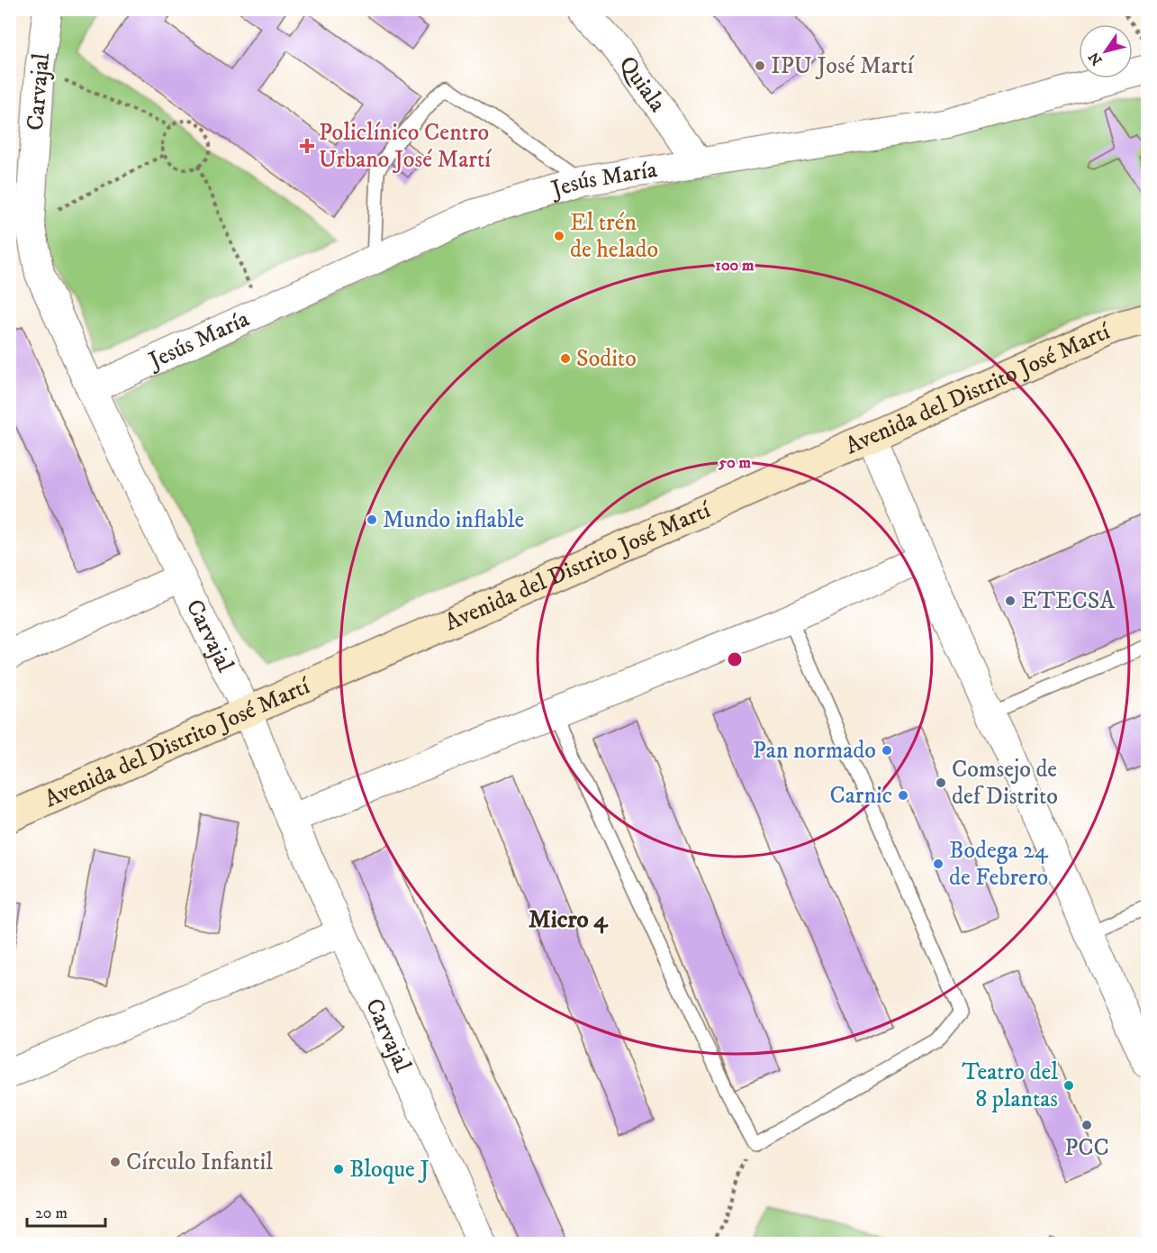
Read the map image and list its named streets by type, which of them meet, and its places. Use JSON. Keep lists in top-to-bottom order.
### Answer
{
  "streets": {
    "main road": ["Avenida del Distrito José Martí"],
    "street": ["Quiala", "Carvajal", "Jesús María"]
  },
  "crossings": [
    ["Quiala", "Jesús María"],
    ["Carvajal", "Jesús María"],
    ["Carvajal", "Avenida del Distrito José Martí"]
  ],
  "districts": ["Micro 4"],
  "places": {
    "other": [
      "IPU José Martí",
      "El trén de helado",
      "Sodito",
      "Mundo inflable",
      "ETECSA",
      "Pan normado",
      "Comsejo de def Distrito",
      "Carnic",
      "Bodega 24 de Febrero",
      "Teatro del 8 plantas",
      "PCC",
      "Círculo Infantil",
      "Bloque J"
    ],
    "health": ["Policlínico Centro Urbano José Martí"]
  },
  "scale_bar": "20 m",
  "north": "bottom left",
  "rings": ["100 m", "50 m"]
}
